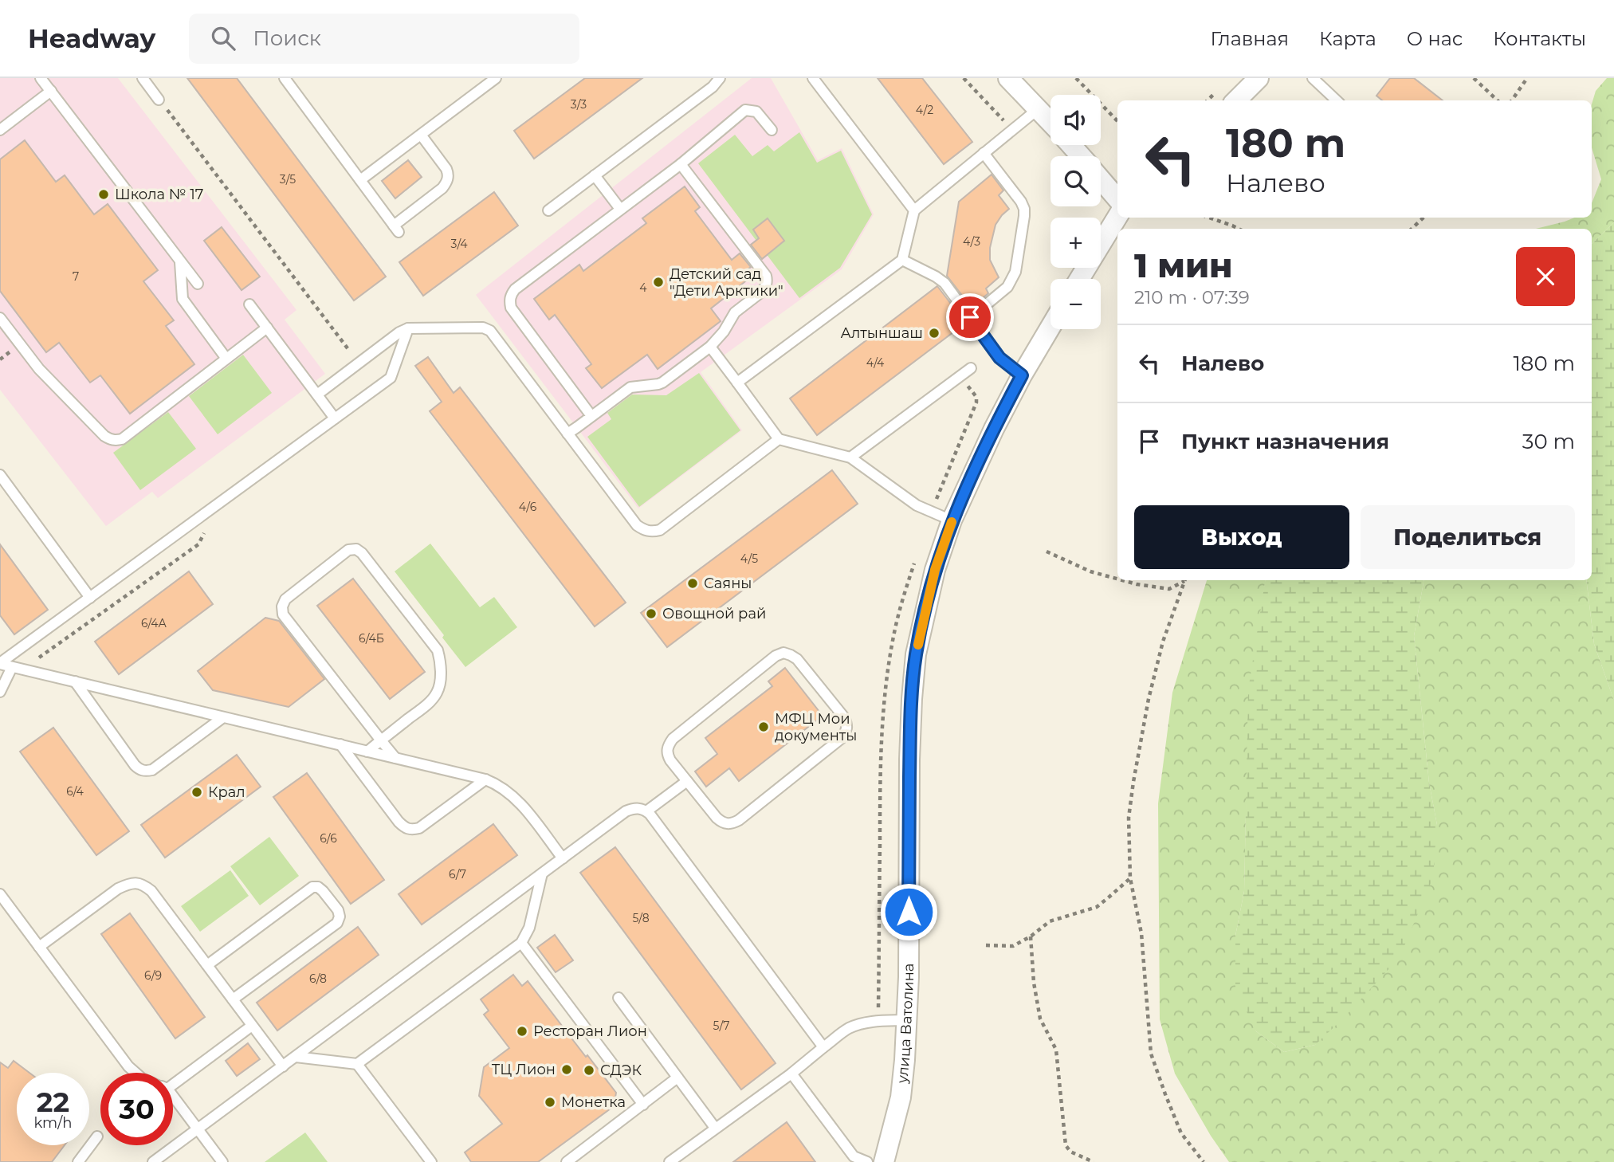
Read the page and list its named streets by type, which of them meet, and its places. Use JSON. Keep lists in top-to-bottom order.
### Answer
{
  "streets": {
    "street": ["улица Ватолина"]
  },
  "places": [
    "Школа № 17",
    "Детский сад \"Дети Арктики\"",
    "Алтыншаш",
    "Саяны",
    "Овощной рай",
    "МФЦ Мои документы",
    "Крал",
    "Ресторан Лион",
    "ТЦ Лион",
    "СДЭК",
    "Монетка"
  ],
  "house_numbers": [
    "3/3",
    "4/2",
    "3/5",
    "4/3",
    "3/4",
    "7",
    "4",
    "4/4",
    "4/6",
    "4/5",
    "6/4А",
    "6/4Б",
    "6/4",
    "6/6",
    "6/7",
    "5/8",
    "6/9",
    "6/8",
    "5/7"
  ],
  "page": {
    "header": "Headway",
    "search": "Поиск",
    "nav": [
      "Главная",
      "Карта",
      "О нас",
      "Контакты"
    ],
    "map_buttons": ["+", "−"],
    "turn": ["180 m", "Налево"],
    "heading": ["1 мин", "210 m · 07:39"],
    "list": [
      {
        "name": "Налево",
        "value": "180 m"
      },
      {
        "name": "Пункт назначения",
        "value": "30 m"
      }
    ],
    "buttons": ["Выход", "Поделиться"],
    "speed": "22 km/h",
    "limit": "30"
  }
}
